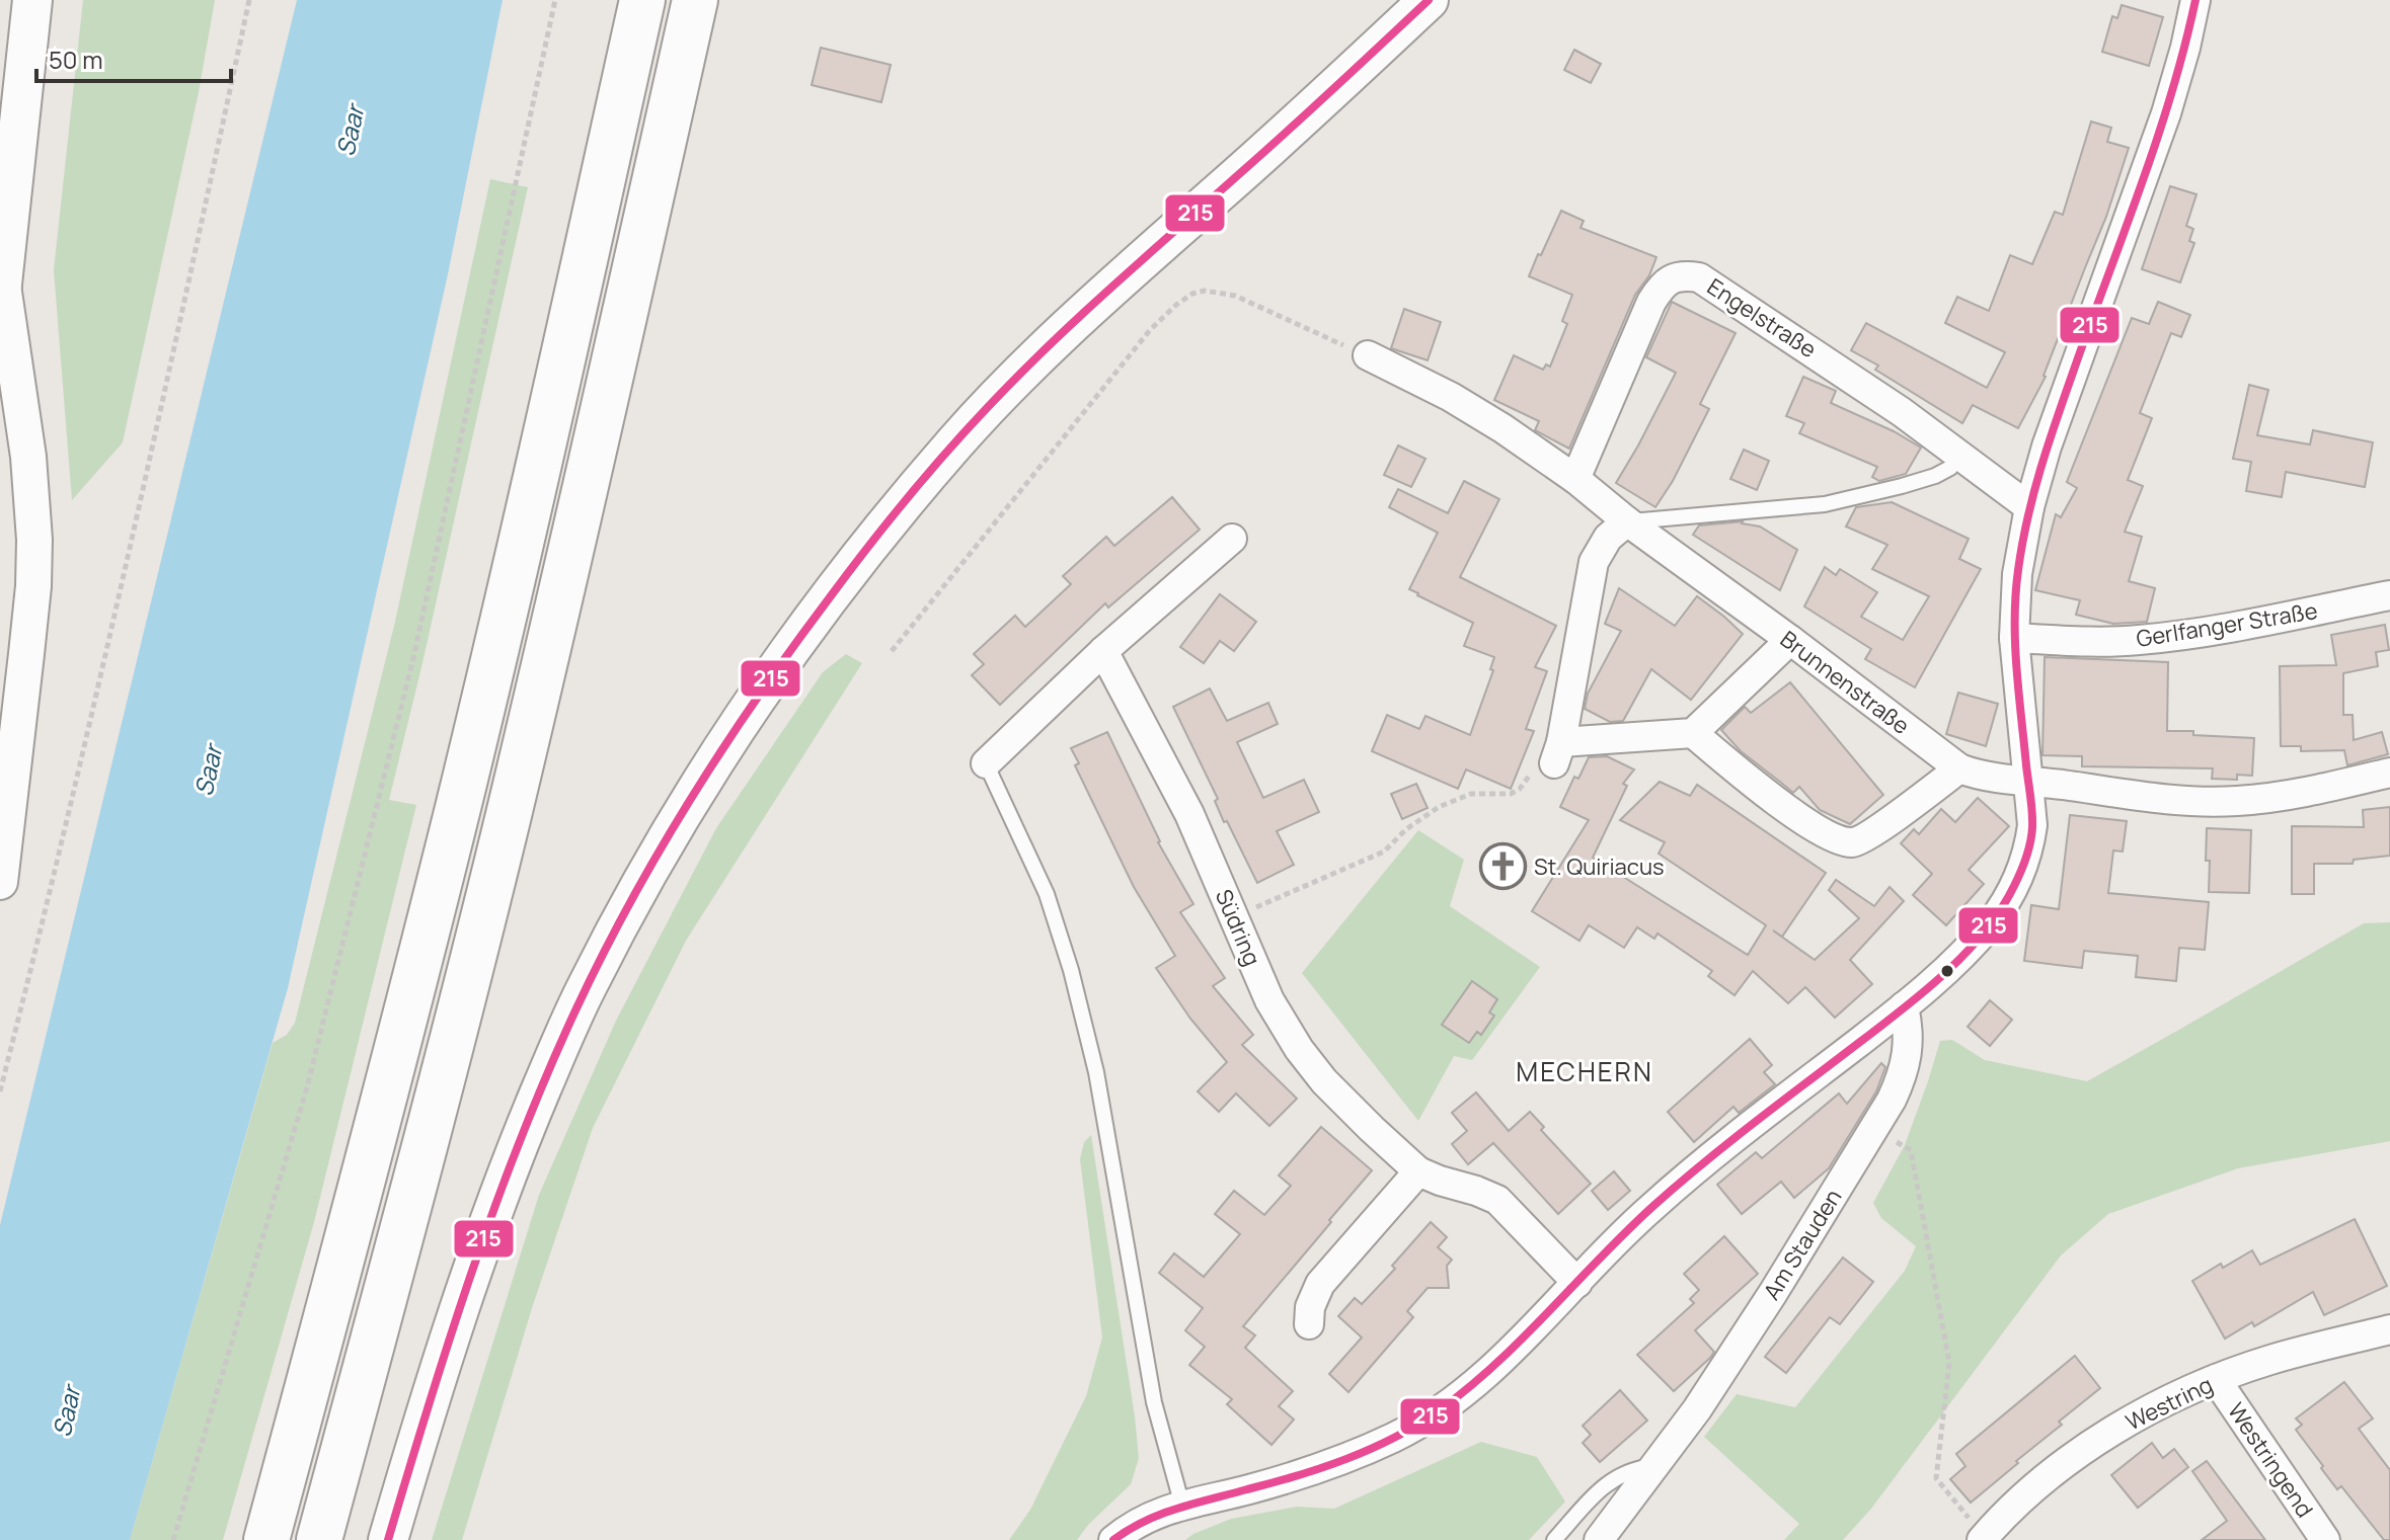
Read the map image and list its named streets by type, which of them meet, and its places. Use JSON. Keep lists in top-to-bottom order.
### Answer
{
  "streets": {
    "street": [
      "Engelstraße",
      "Gerlfanger Straße",
      "Brunnenstraße",
      "Südring",
      "Am Stauden",
      "Westring",
      "Westringend"
    ]
  },
  "crossings": [
    ["Engelstraße", "Brunnenstraße"],
    ["Westring", "Westringend"]
  ],
  "districts": ["MECHERN"],
  "water": ["Saar"],
  "places": {
    "church": ["St. Quiriacus"]
  },
  "lines": ["transit line 215"],
  "scale_bar": "50 m"
}
